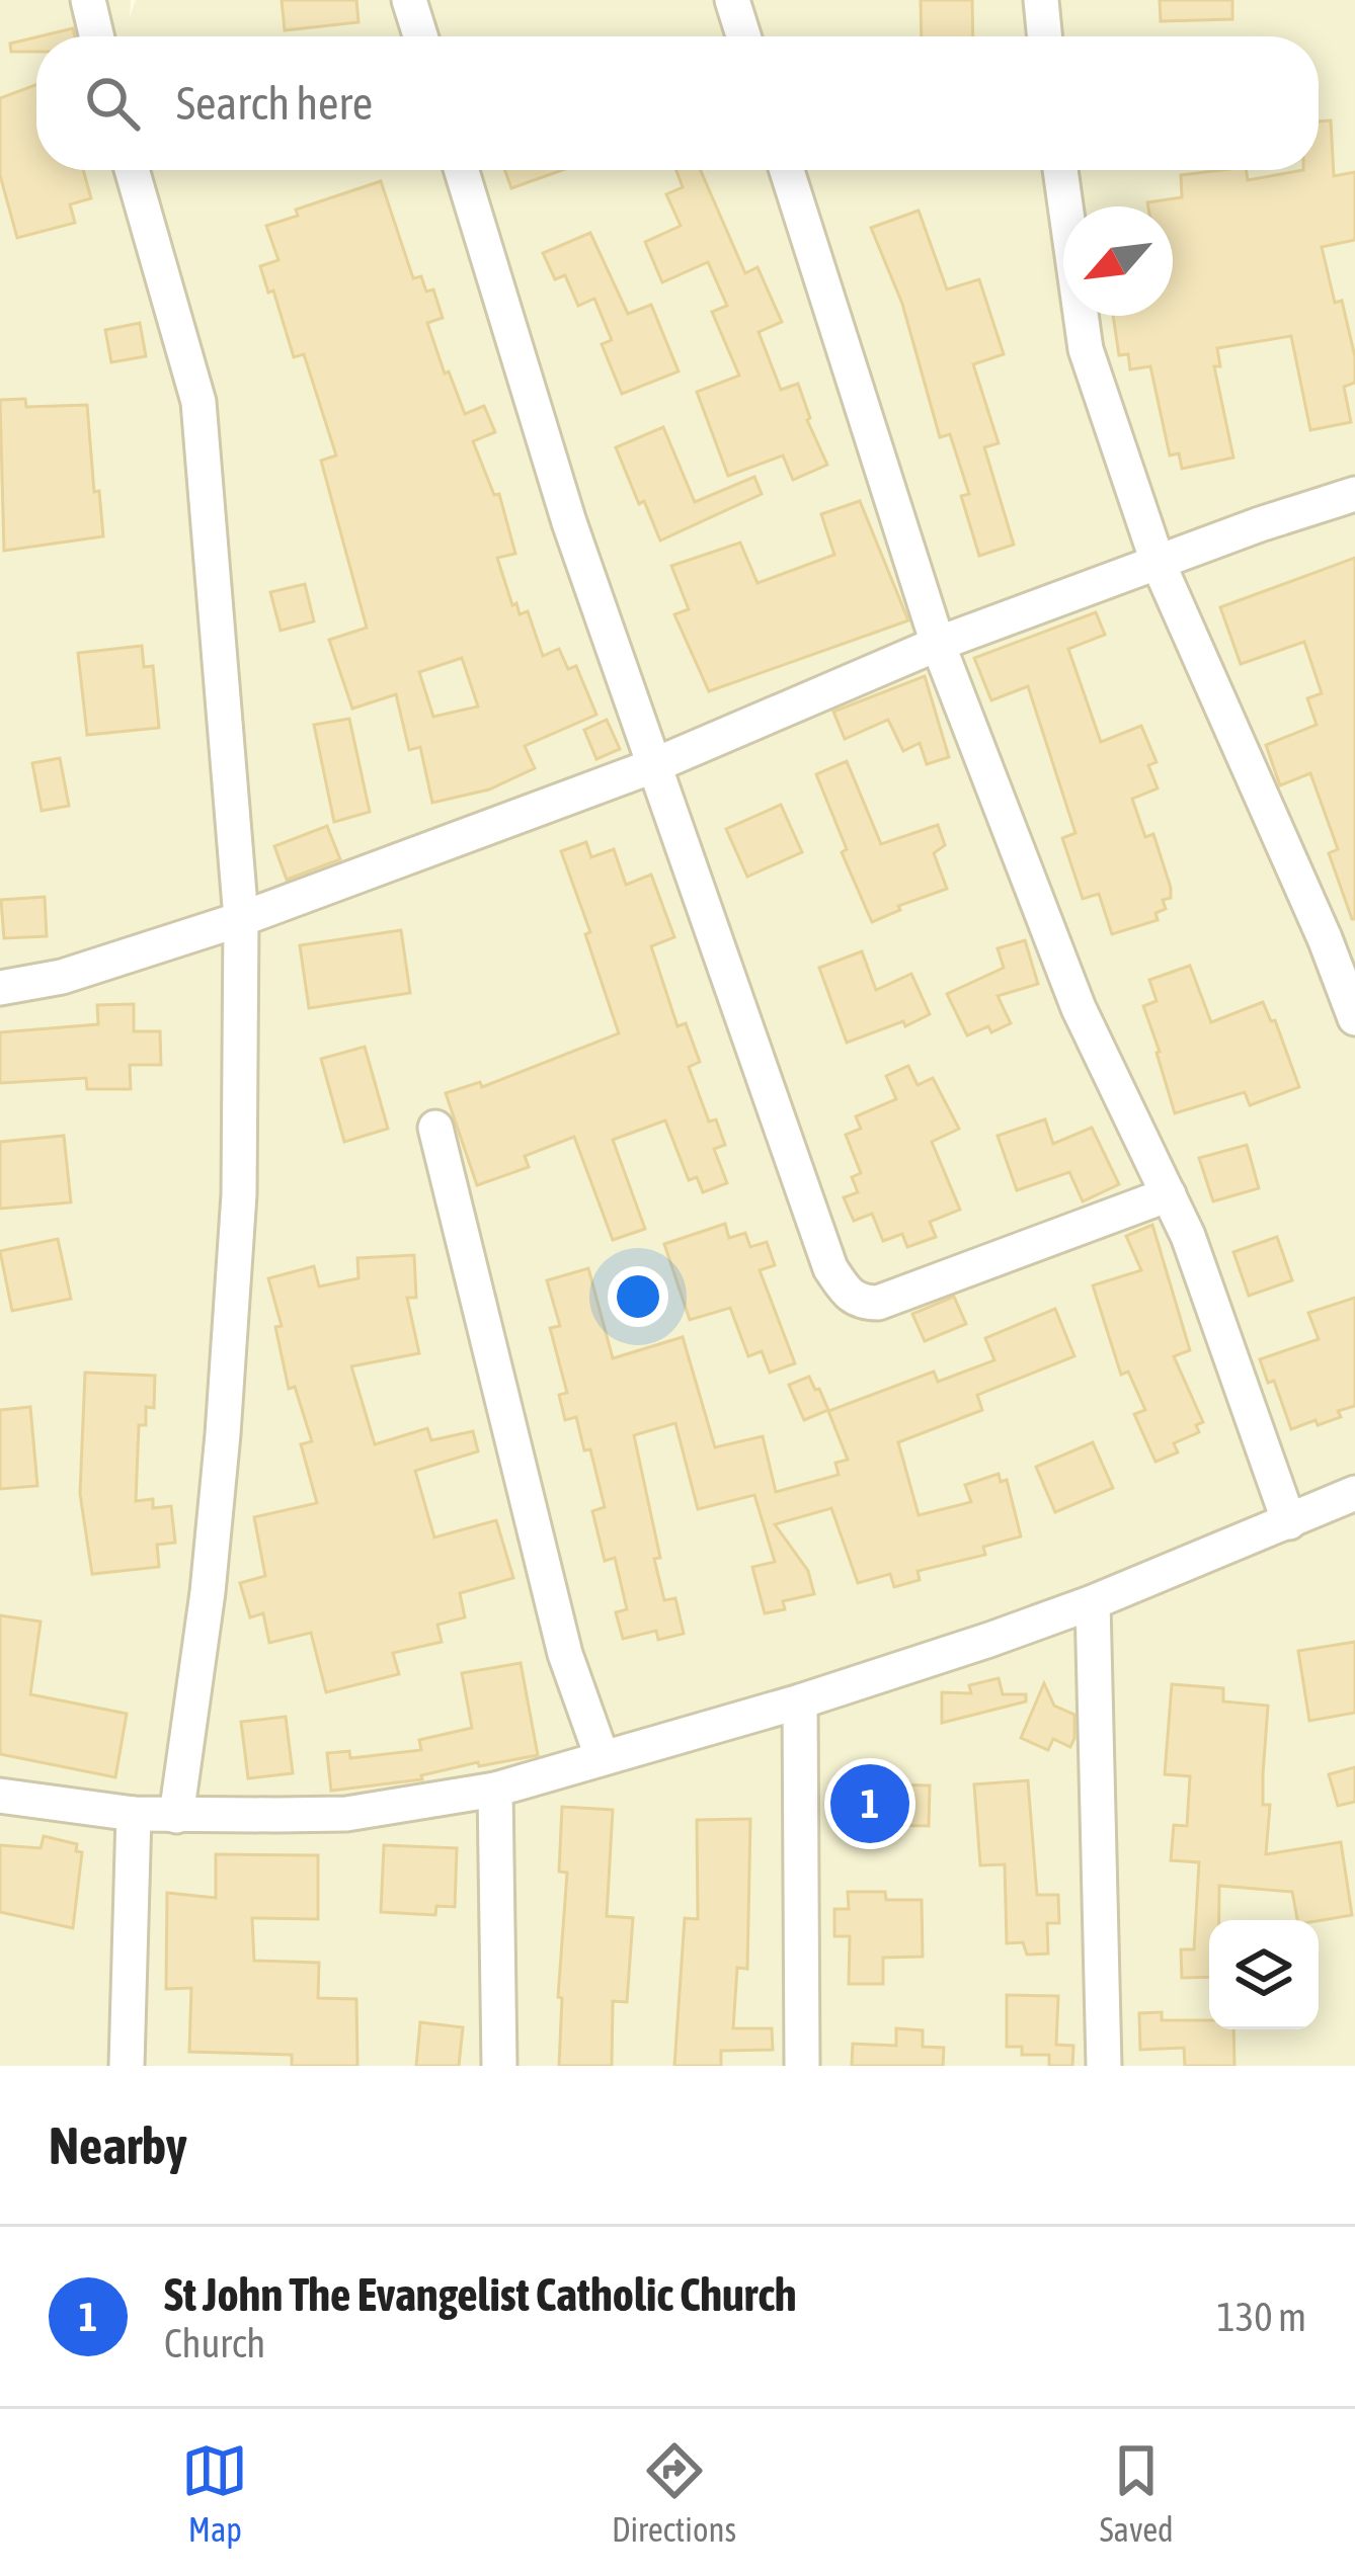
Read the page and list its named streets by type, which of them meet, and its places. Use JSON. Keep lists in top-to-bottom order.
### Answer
{
  "north": "bottom left",
  "page": {
    "search": "Search here",
    "pins": "1",
    "heading": "Nearby",
    "list": [
      {
        "mark": "1",
        "name": "St John The Evangelist Catholic Church",
        "note": "Church",
        "value": "130 m"
      }
    ],
    "nav": ["Map", "Directions", "Saved"]
  }
}
